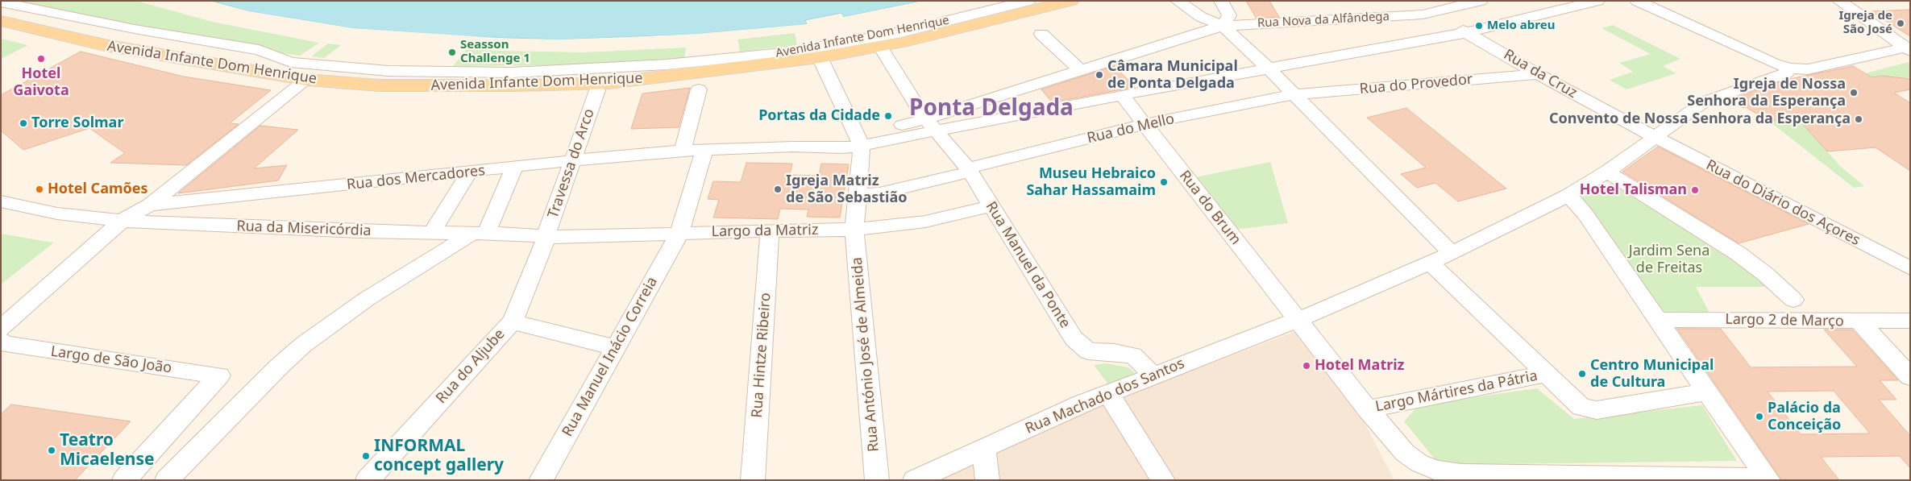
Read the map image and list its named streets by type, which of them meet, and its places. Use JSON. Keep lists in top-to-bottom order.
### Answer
{
  "streets": {
    "main road": ["Avenida Infante Dom Henrique"],
    "street": [
      "Rua Nova da Alfândega",
      "Rua da Cruz",
      "Rua do Provedor",
      "Rua do Mello",
      "Travessa do Arco",
      "Rua dos Mercadores",
      "Rua do Diário dos Açores",
      "Rua do Brum",
      "Rua da Misericórdia",
      "Largo da Matriz",
      "Rua Manuel da Ponte",
      "Largo 2 de Março",
      "Rua António José de Almeida",
      "Rua Hintze Ribeiro",
      "Rua Manuel Inácio Correia",
      "Largo de São João",
      "Rua do Aljube",
      "Largo Mártires da Pátria",
      "Rua Machado dos Santos"
    ]
  },
  "crossings": [
    ["Rua Nova da Alfândega", "Rua da Cruz"],
    ["Avenida Infante Dom Henrique", "Rua Manuel da Ponte"],
    ["Rua da Cruz", "Rua do Provedor"],
    ["Rua da Cruz", "Rua do Diário dos Açores"],
    ["Rua da Cruz", "Rua Machado dos Santos"],
    ["Rua do Provedor", "Rua do Mello"],
    ["Rua do Mello", "Rua do Brum"],
    ["Rua do Mello", "Rua Manuel da Ponte"],
    ["Travessa do Arco", "Rua dos Mercadores"],
    ["Travessa do Arco", "Rua da Misericórdia"],
    ["Travessa do Arco", "Largo da Matriz"],
    ["Travessa do Arco", "Rua do Aljube"],
    ["Rua do Diário dos Açores", "Rua Machado dos Santos"],
    ["Rua do Brum", "Largo Mártires da Pátria"],
    ["Rua do Brum", "Rua Machado dos Santos"],
    ["Rua da Misericórdia", "Largo da Matriz"],
    ["Rua da Misericórdia", "Rua do Aljube"],
    ["Largo da Matriz", "Rua Manuel da Ponte"],
    ["Largo da Matriz", "Rua António José de Almeida"],
    ["Largo da Matriz", "Rua Hintze Ribeiro"],
    ["Largo da Matriz", "Rua Manuel Inácio Correia"],
    ["Largo da Matriz", "Rua do Aljube"],
    ["Rua Manuel da Ponte", "Rua Machado dos Santos"]
  ],
  "districts": ["Ponta Delgada"],
  "parks": ["Jardim Sena de Freitas"],
  "places": [
    "Igreja de São José",
    "Melo abreu",
    "Seasson Challenge 1",
    "Hotel Gaivota",
    "Câmara Municipal de Ponta Delgada",
    "Igreja de Nossa Senhora da Esperança",
    "Portas da Cidade",
    "Convento de Nossa Senhora da Esperança",
    "Torre Solmar",
    "Museu Hebraico Sahar Hassamaim",
    "Hotel Camões",
    "Igreja Matriz de São Sebastião",
    "Hotel Talisman",
    "Hotel Matriz",
    "Centro Municipal de Cultura",
    "Palácio da Conceição",
    "Teatro Micaelense",
    "INFORMAL concept gallery"
  ]
}
